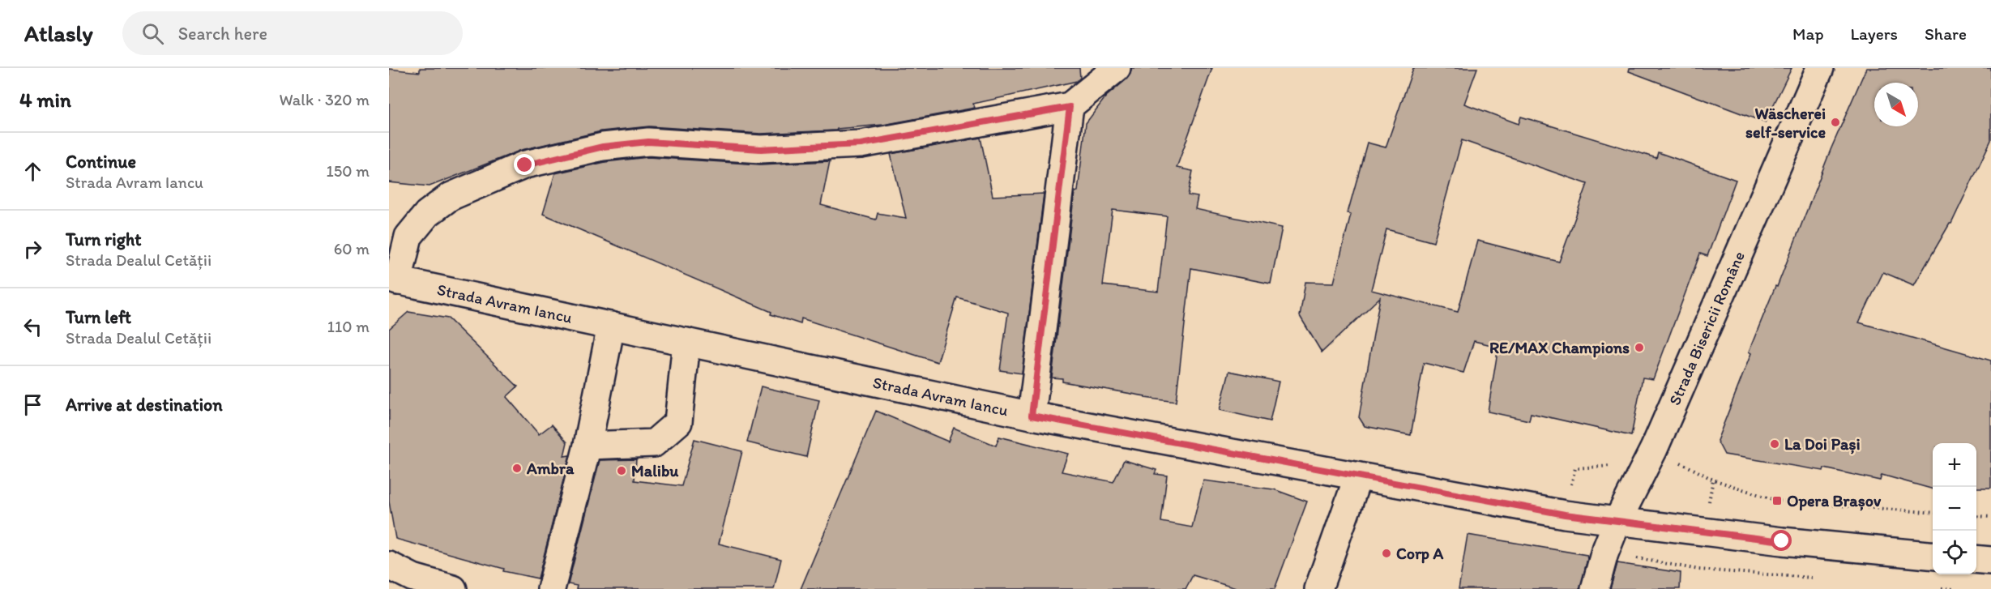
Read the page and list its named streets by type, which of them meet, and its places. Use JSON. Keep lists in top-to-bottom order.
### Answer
{
  "streets": {
    "street": ["Strada Avram Iancu", "Strada Bisericii Române"]
  },
  "crossings": [
    ["Strada Avram Iancu", "Strada Bisericii Române"]
  ],
  "places": {
    "other": [
      "Wäscherei self-service",
      "RE/MAX Champions",
      "La Doi Pași",
      "Ambra",
      "Malibu",
      "Corp A"
    ],
    "transit": ["Opera Brașov"]
  },
  "north": "bottom right",
  "page": {
    "header": "Atlasly",
    "search": "Search here",
    "nav": ["Map", "Layers", "Share"],
    "heading": ["4 min", "Walk · 320 m"],
    "list": [
      ["Continue", "Strada Avram Iancu", "150 m"],
      ["Turn right", "Strada Dealul Cetății", "60 m"],
      ["Turn left", "Strada Dealul Cetății", "110 m"],
      "Arrive at destination"
    ],
    "map_buttons": ["+", "−"]
  }
}
